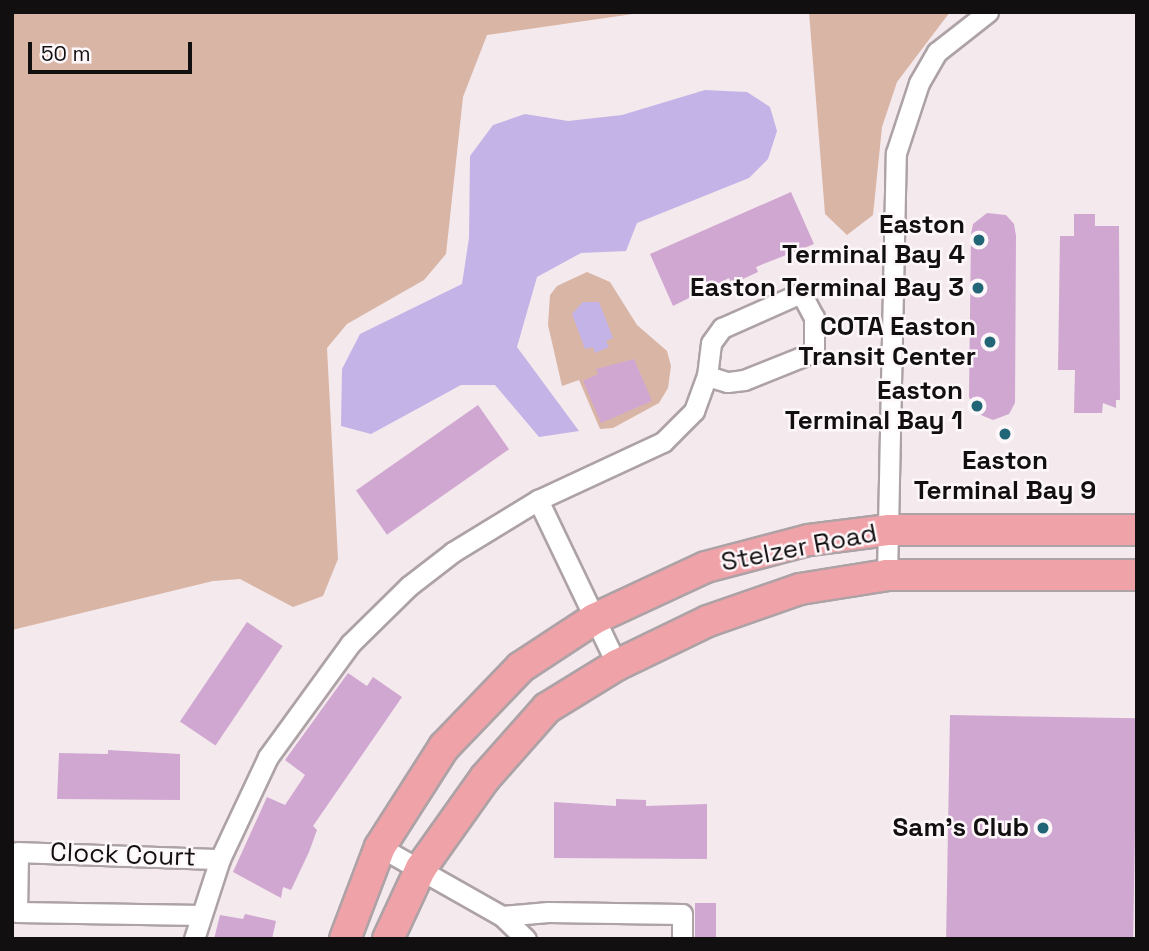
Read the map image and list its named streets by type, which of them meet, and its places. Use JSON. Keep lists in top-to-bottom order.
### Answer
{
  "streets": {
    "main road": ["Stelzer Road"],
    "street": ["Clock Court"]
  },
  "places": [
    "Easton Terminal Bay 4",
    "Easton Terminal Bay 3",
    "COTA Easton Transit Center",
    "Easton Terminal Bay 1",
    "Easton Terminal Bay 9",
    "Sam's Club"
  ],
  "scale_bar": "50 m"
}
